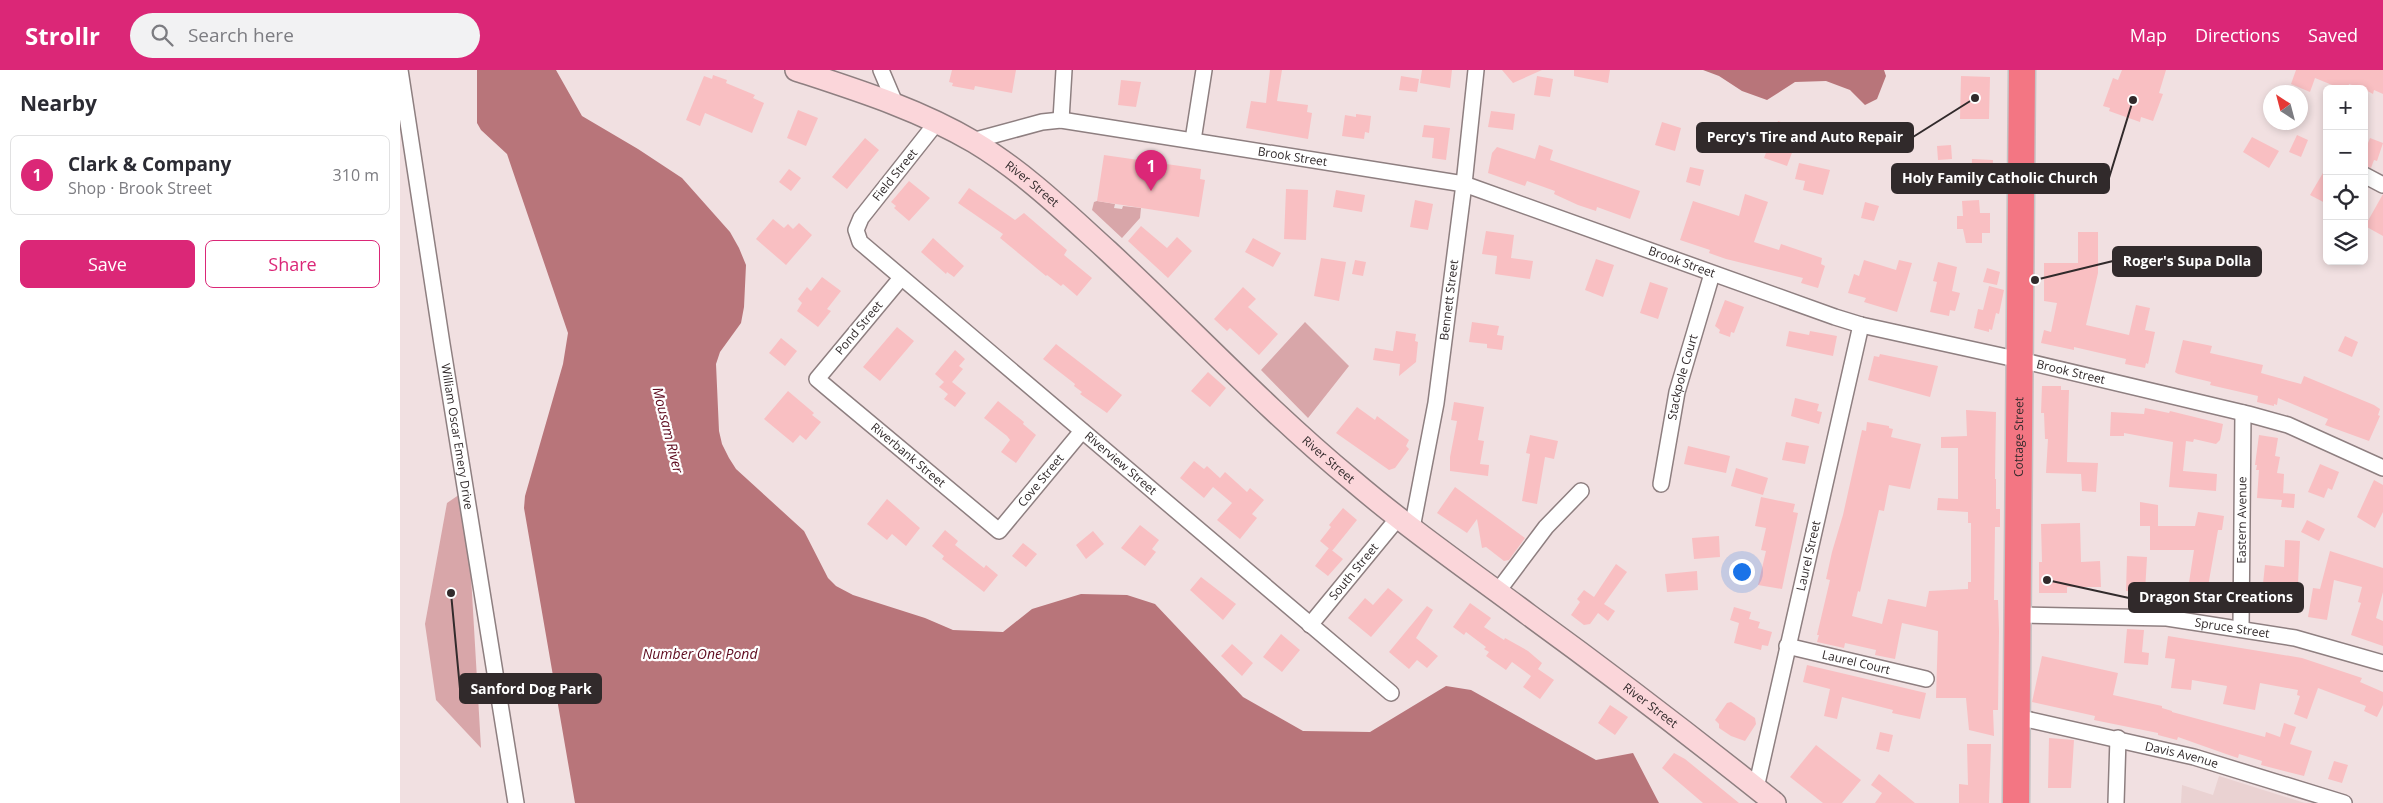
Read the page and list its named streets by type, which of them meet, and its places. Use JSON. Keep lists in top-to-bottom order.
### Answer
{
  "streets": {
    "highway": ["Cottage Street"],
    "street": [
      "Brook Street",
      "Field Street",
      "River Street",
      "Bennett Street",
      "Pond Street",
      "Stackpole Court",
      "William Oscar Emery Drive",
      "Riverbank Street",
      "Riverview Street",
      "Cove Street",
      "Eastern Avenue",
      "Laurel Street",
      "South Street",
      "Spruce Street",
      "Laurel Court",
      "Davis Avenue"
    ]
  },
  "crossings": [
    ["Brook Street", "River Street"],
    ["Brook Street", "Bennett Street"],
    ["Brook Street", "Stackpole Court"],
    ["Brook Street", "Cottage Street"],
    ["Brook Street", "Eastern Avenue"],
    ["Brook Street", "Laurel Street"],
    ["Field Street", "River Street"],
    ["Field Street", "Riverview Street"],
    ["River Street", "Bennett Street"],
    ["River Street", "Laurel Street"],
    ["River Street", "South Street"],
    ["Bennett Street", "South Street"],
    ["Pond Street", "Riverbank Street"],
    ["Pond Street", "Riverview Street"],
    ["Cottage Street", "Spruce Street"],
    ["Cottage Street", "Davis Avenue"],
    ["Riverbank Street", "Cove Street"],
    ["Riverview Street", "Cove Street"],
    ["Riverview Street", "South Street"],
    ["Eastern Avenue", "Spruce Street"],
    ["Laurel Street", "Laurel Court"]
  ],
  "water": ["Mousam River", "Number One Pond"],
  "places": [
    "Percy's Tire and Auto Repair",
    "Holy Family Catholic Church",
    "Roger's Supa Dolla",
    "Dragon Star Creations",
    "Sanford Dog Park"
  ],
  "north": "top left",
  "page": {
    "header": "Strollr",
    "search": "Search here",
    "nav": ["Map", "Directions", "Saved"],
    "heading": "Nearby",
    "map_buttons": ["+", "−"],
    "list": [
      {
        "mark": "1",
        "name": "Clark & Company",
        "note": "Shop · Brook Street",
        "value": "310 m"
      }
    ],
    "pins": "1",
    "buttons": ["Save", "Share"]
  }
}
